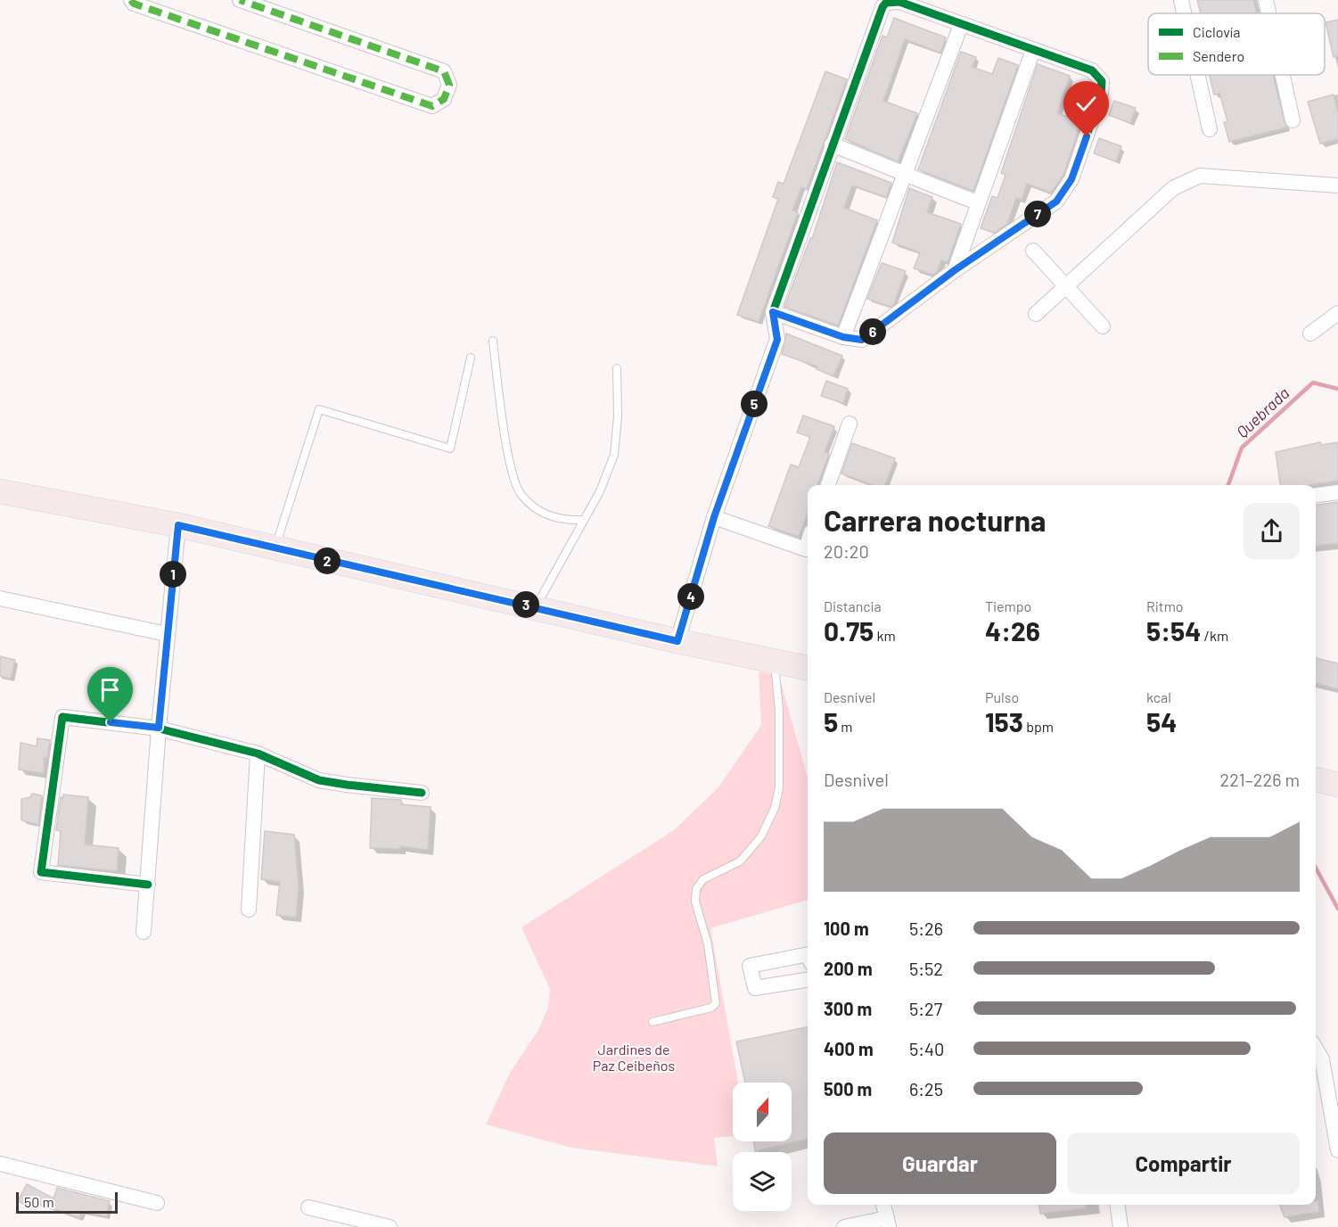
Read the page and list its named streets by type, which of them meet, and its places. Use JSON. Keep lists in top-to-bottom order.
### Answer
{
  "water": ["Quebrada"],
  "parks": ["Jardines de Paz Ceibeños"],
  "legend": ["Ciclovía", "Sendero"],
  "scale_bar": "50 m",
  "north": "top",
  "page": {
    "pins": [
      "7",
      "6",
      "5",
      "2",
      "1",
      "4",
      "3"
    ],
    "heading": ["Carrera nocturna", "20:20"],
    "stats": [
      ["Distancia", "0.75 km"],
      ["Tiempo", "4:26"],
      ["Ritmo", "5:54 /km"],
      ["Desnivel", "5 m"],
      ["Pulso", "153 bpm"],
      ["kcal", "54"]
    ],
    "chart": ["Desnivel", "221–226 m"],
    "list": [
      {
        "name": "100 m",
        "note": "5:26"
      },
      {
        "name": "200 m",
        "note": "5:52"
      },
      {
        "name": "300 m",
        "note": "5:27"
      },
      {
        "name": "400 m",
        "note": "5:40"
      },
      {
        "name": "500 m",
        "note": "6:25"
      }
    ],
    "buttons": ["Guardar", "Compartir"],
    "scale": "50 m"
  }
}
